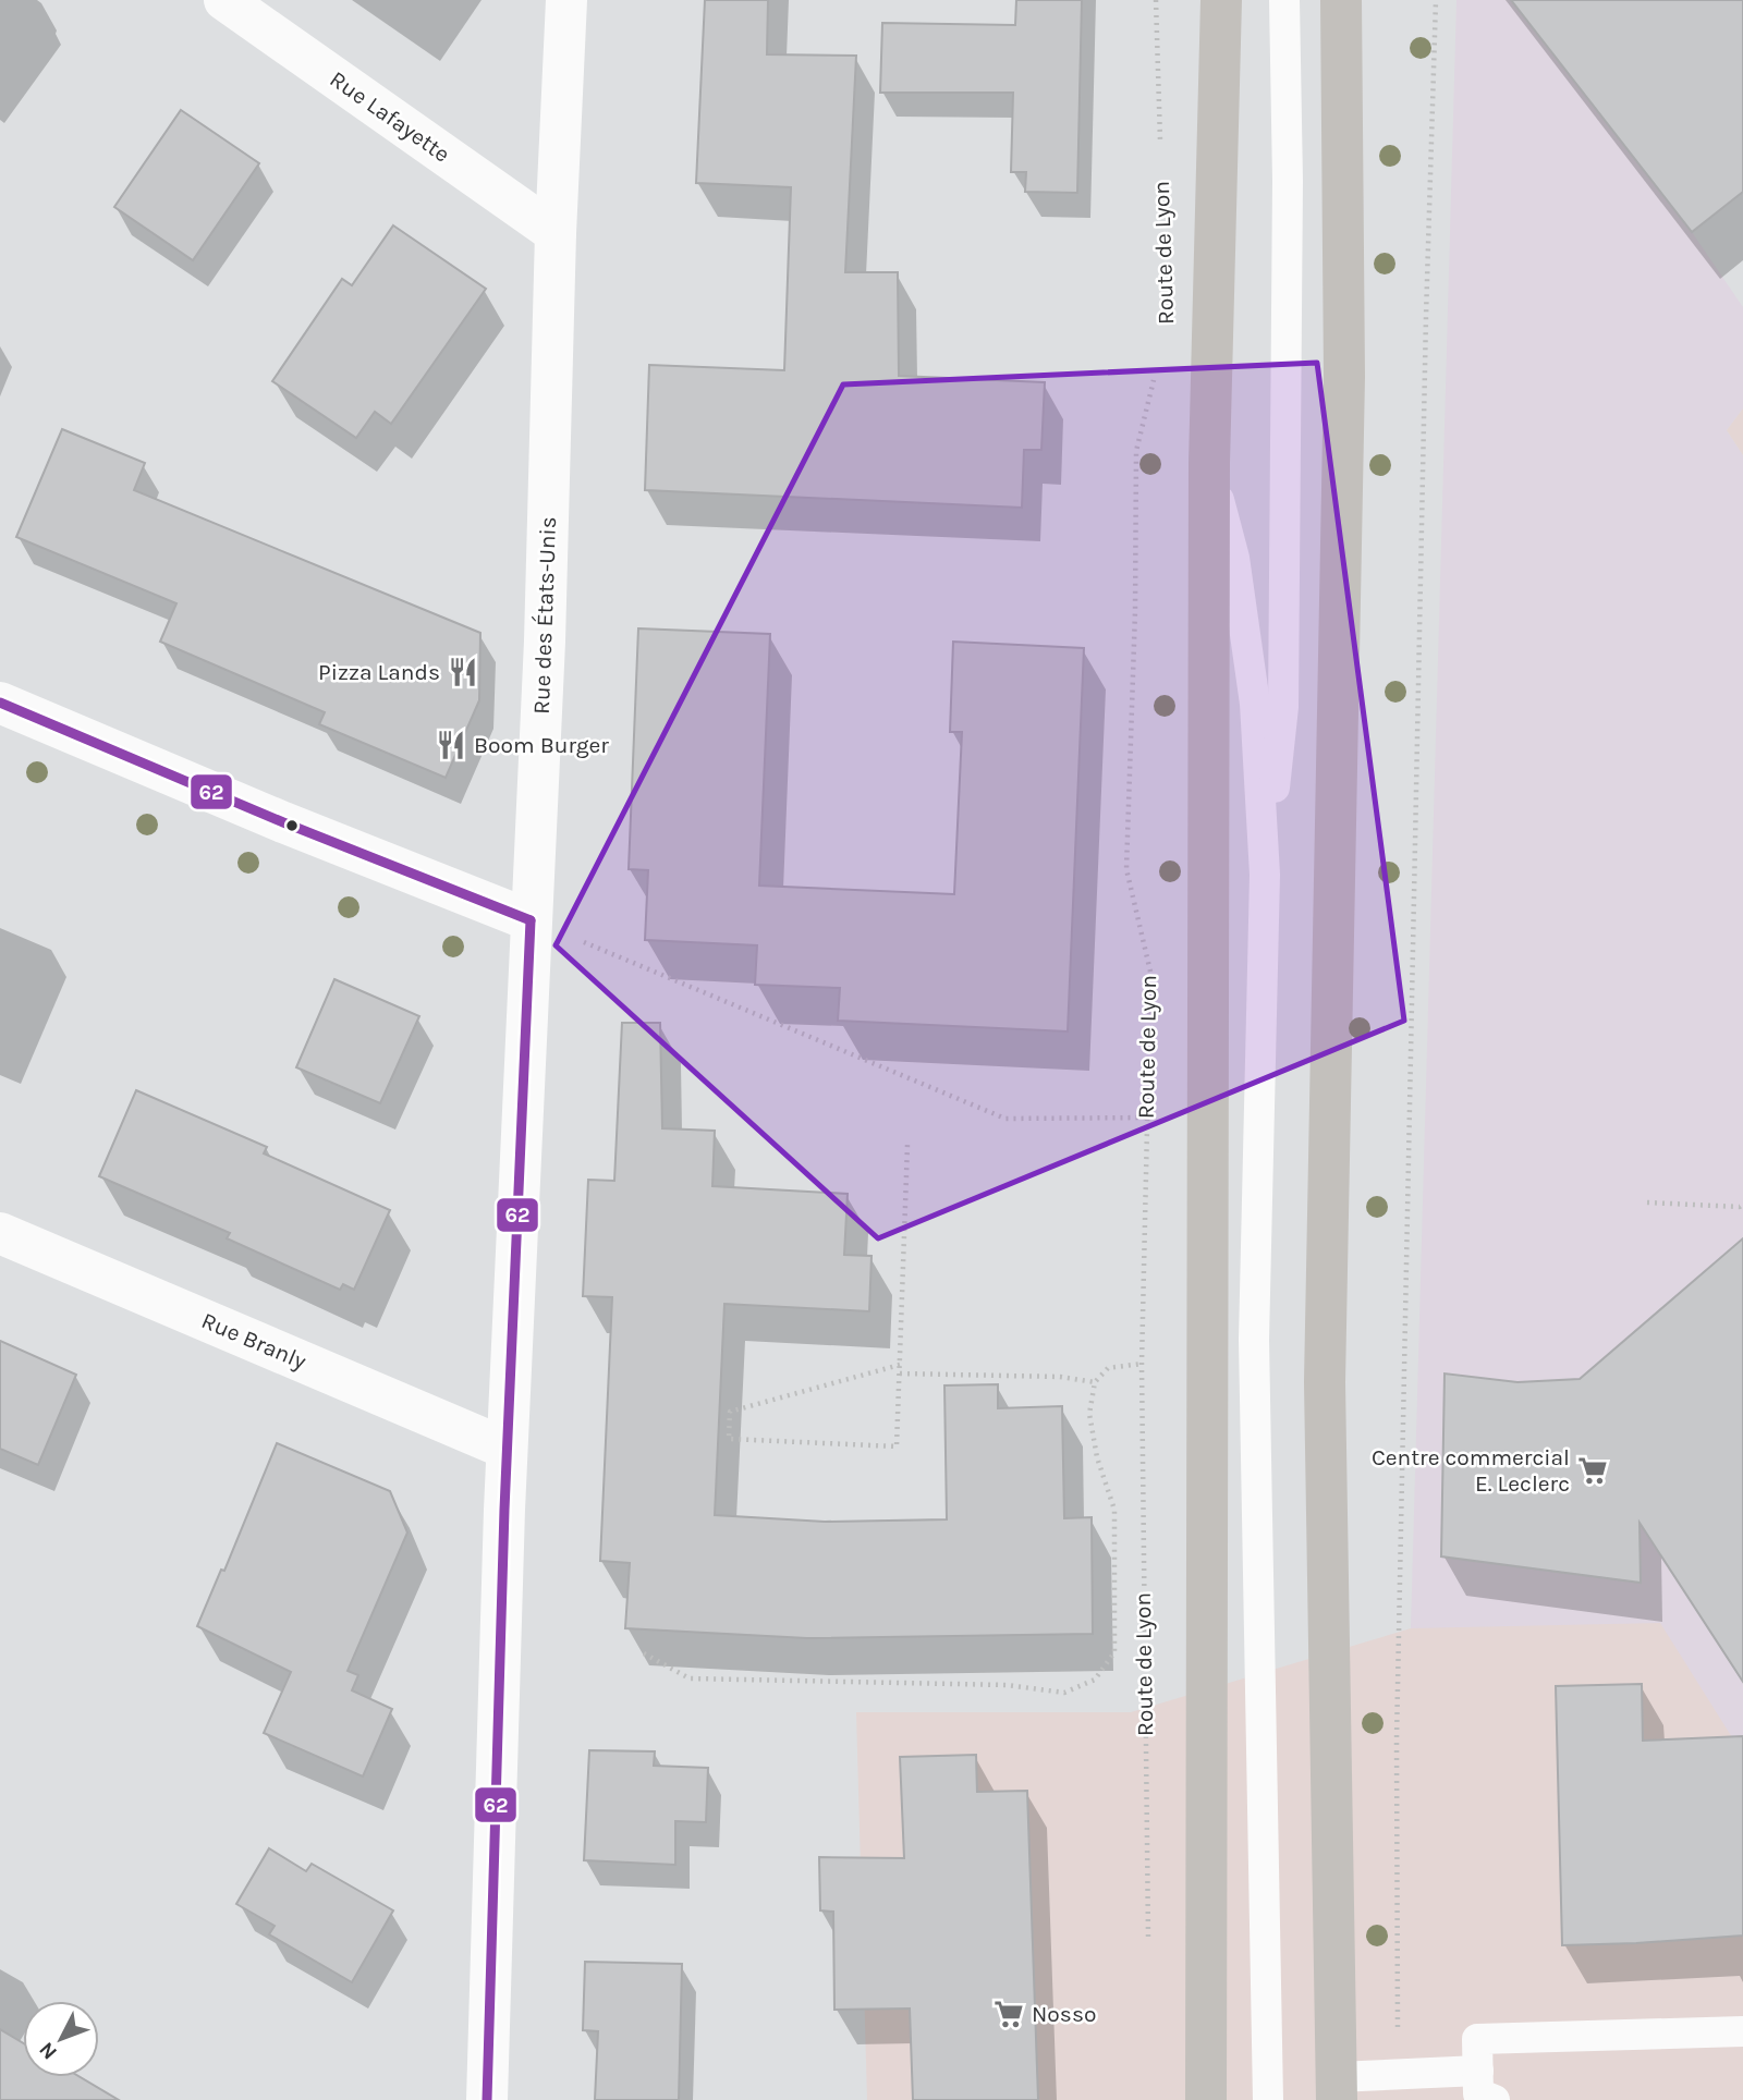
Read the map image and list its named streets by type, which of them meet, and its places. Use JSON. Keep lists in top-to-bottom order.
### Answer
{
  "streets": {
    "main road": ["Route de Lyon"],
    "street": ["Rue Lafayette", "Rue des États-Unis", "Rue Branly"]
  },
  "crossings": [
    ["Rue Lafayette", "Rue des États-Unis"],
    ["Rue des États-Unis", "Rue Branly"]
  ],
  "places": {
    "restaurant": ["Pizza Lands", "Boom Burger"],
    "supermarket": ["Centre commercial E. Leclerc", "Nosso"]
  },
  "lines": ["transit line 62"],
  "north": "bottom left"
}
